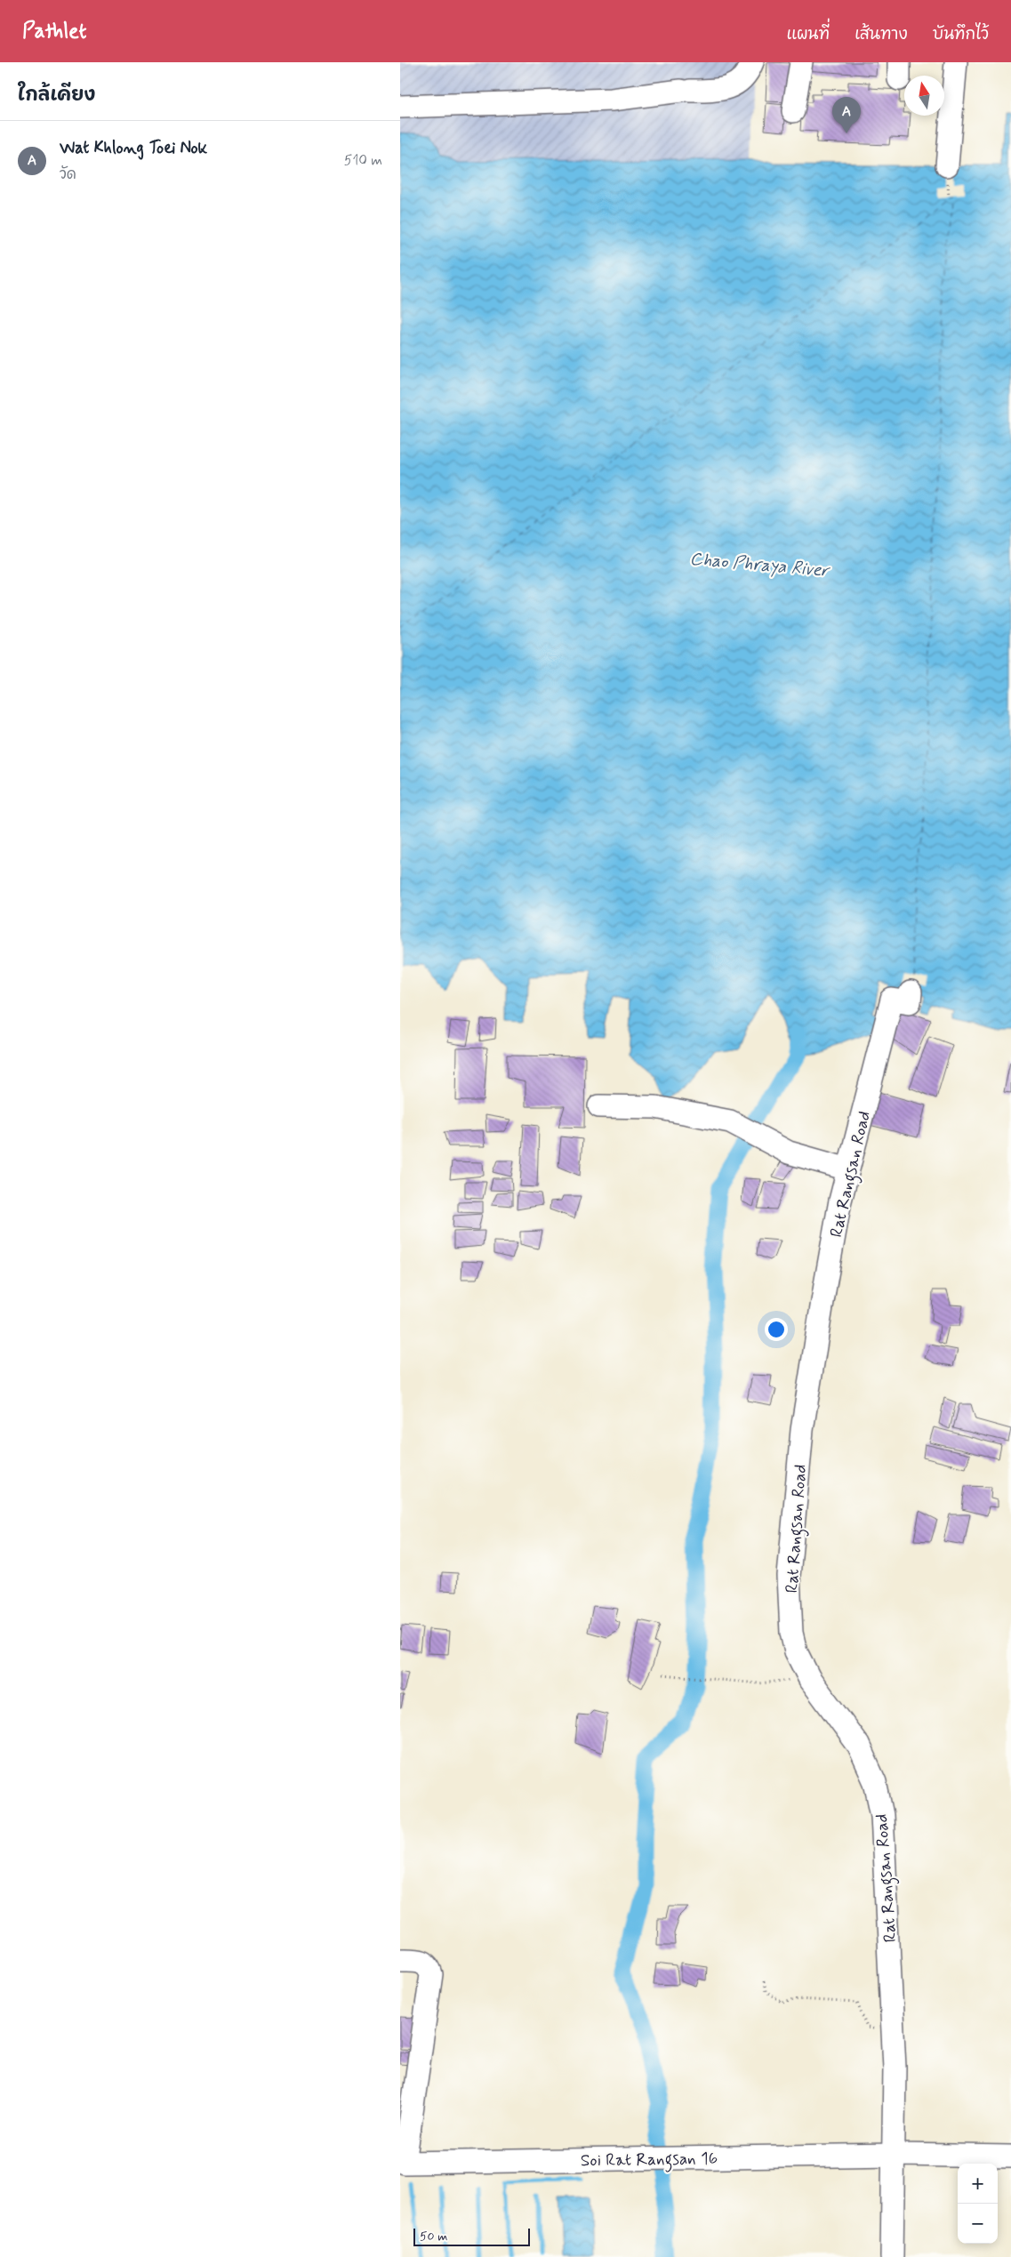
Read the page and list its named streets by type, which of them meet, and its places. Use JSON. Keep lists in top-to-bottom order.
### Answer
{
  "streets": {
    "street": ["Rat Rangsan Road", "Soi Rat Rangsan 16"]
  },
  "crossings": [
    ["Rat Rangsan Road", "Soi Rat Rangsan 16"]
  ],
  "water": ["Chao Phraya River"],
  "scale_bar": "50 m",
  "north": "top",
  "page": {
    "header": "Pathlet",
    "nav": ["แผนที่", "เส้นทาง", "บันทึกไว้"],
    "heading": "ใกล้เคียง",
    "pins": "A",
    "list": [
      {
        "mark": "A",
        "name": "Wat Khlong Toei Nok",
        "note": "วัด",
        "value": "510 m"
      }
    ],
    "map_buttons": ["+", "−"],
    "scale": "50 m"
  }
}
